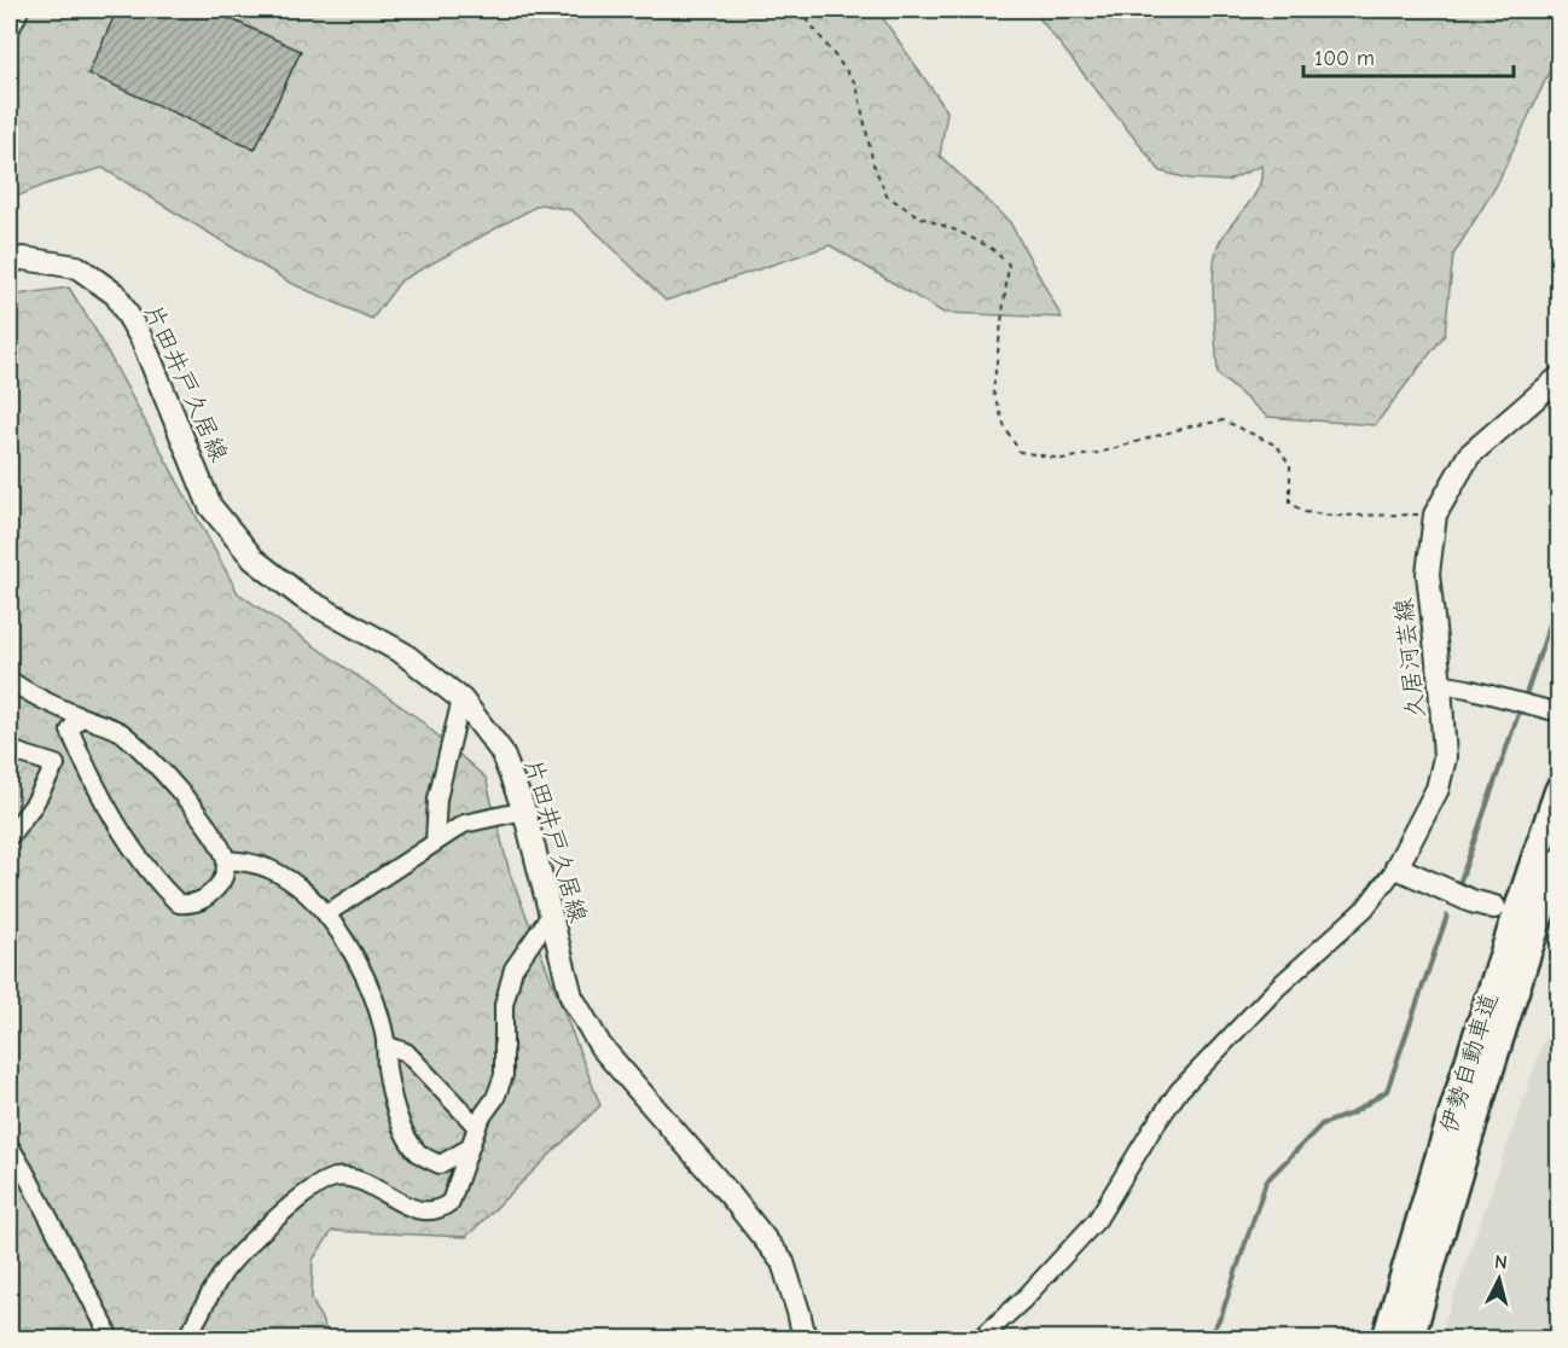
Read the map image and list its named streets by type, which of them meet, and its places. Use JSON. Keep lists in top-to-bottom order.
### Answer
{
  "streets": {
    "highway": ["伊勢自動車道"],
    "main road": ["片田井戸久居線", "久居河芸線"]
  },
  "scale_bar": "100 m",
  "north": "top"
}
